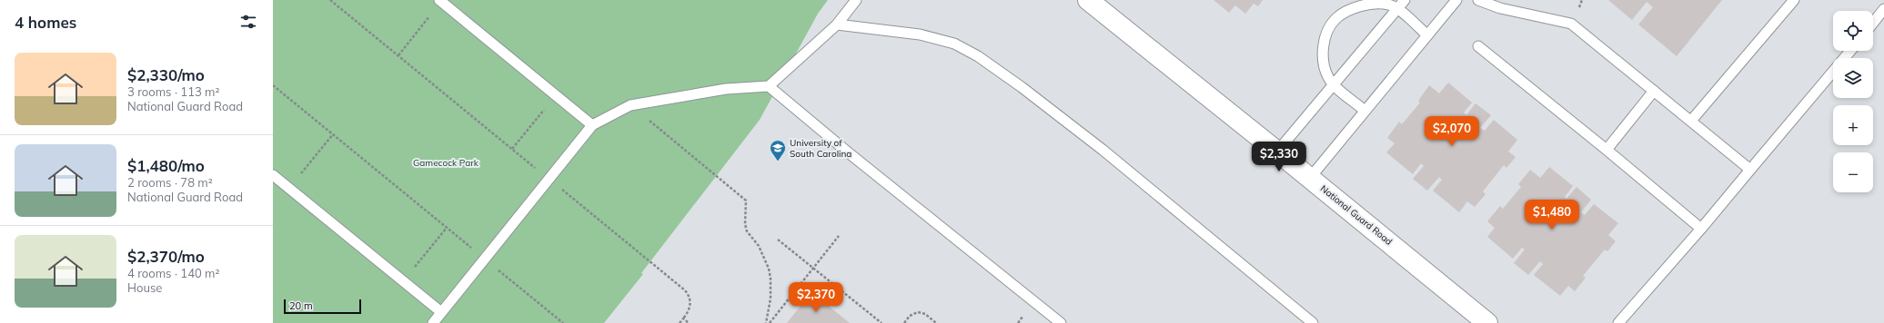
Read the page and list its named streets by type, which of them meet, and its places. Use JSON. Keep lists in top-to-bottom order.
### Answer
{
  "streets": {
    "street": ["National Guard Road"]
  },
  "parks": ["Gamecock Park"],
  "places": {
    "school or university": ["University of South Carolina"]
  },
  "scale_bar": "20 m",
  "page": {
    "heading": "4 homes",
    "map_buttons": ["+", "−"],
    "list": [
      {
        "name": "$2,330/mo",
        "note": "3 rooms · 113 m² · National Guard Road"
      },
      {
        "name": "$1,480/mo",
        "note": "2 rooms · 78 m² · National Guard Road"
      },
      {
        "name": "$2,370/mo",
        "note": "4 rooms · 140 m² · House"
      }
    ],
    "price": [
      "$2,070",
      "$2,330",
      "$1,480",
      "$2,370"
    ],
    "scale": "20 m"
  }
}
